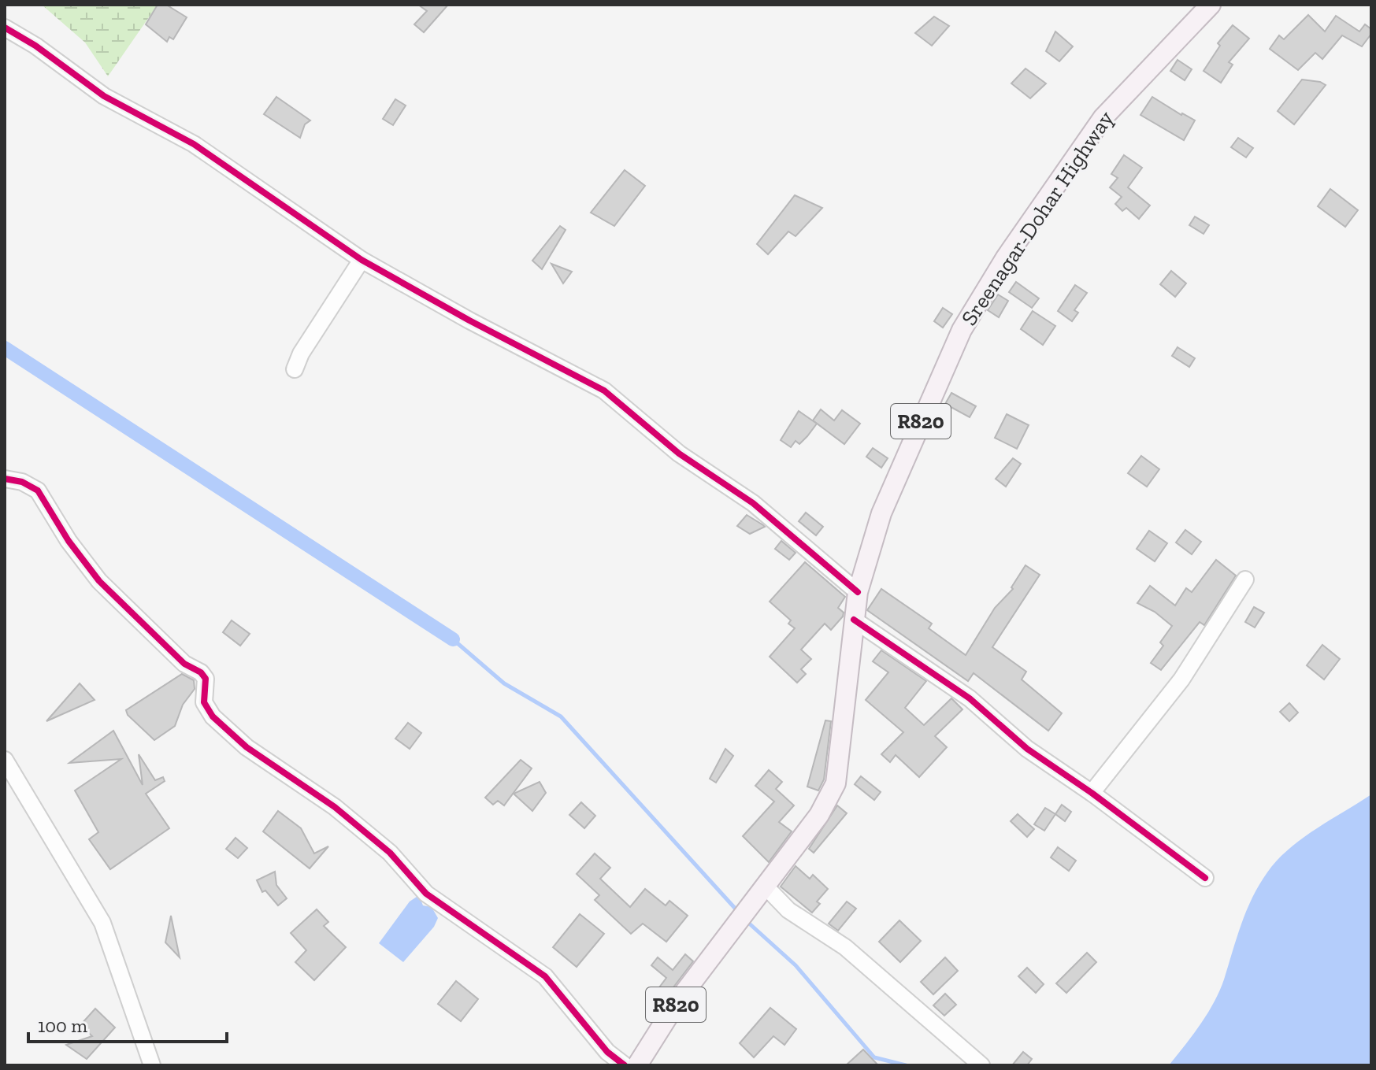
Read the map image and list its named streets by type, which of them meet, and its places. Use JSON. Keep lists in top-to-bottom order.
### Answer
{
  "streets": {
    "main road": ["Sreenagar-Dohar Highway", "R820"]
  },
  "scale_bar": "100 m"
}
